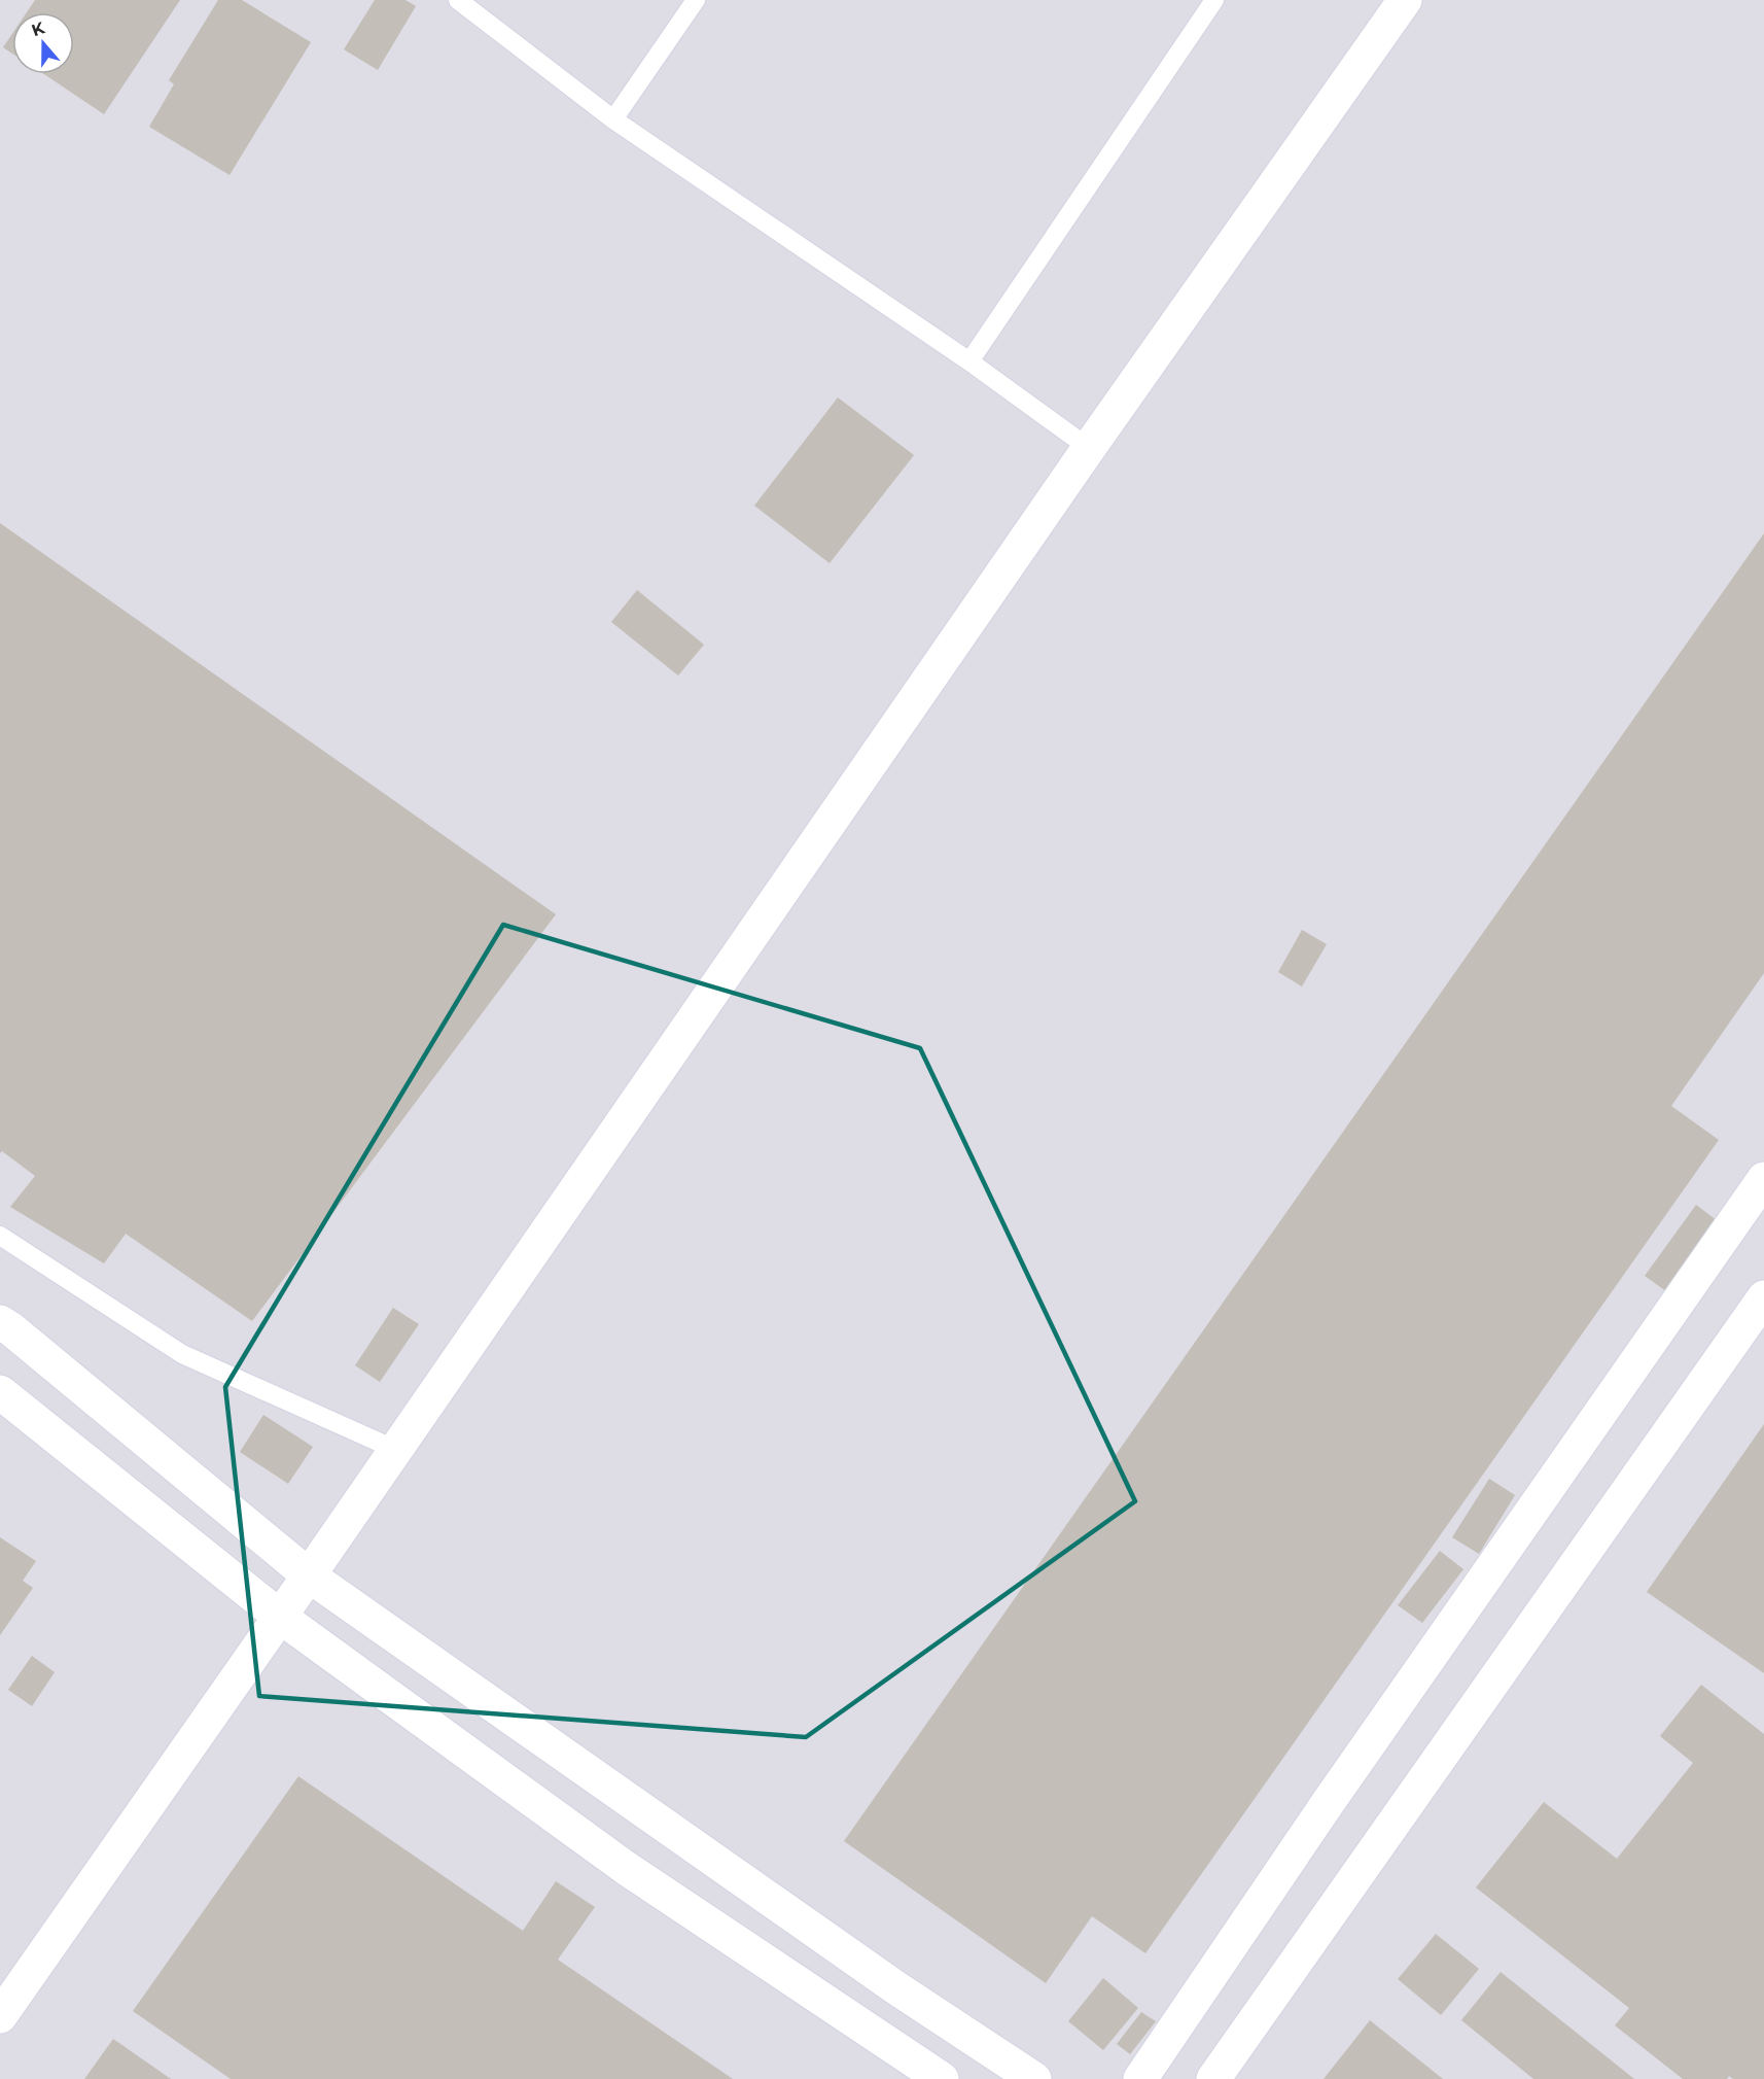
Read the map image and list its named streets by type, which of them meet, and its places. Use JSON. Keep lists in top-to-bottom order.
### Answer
{
  "north": "top"
}
